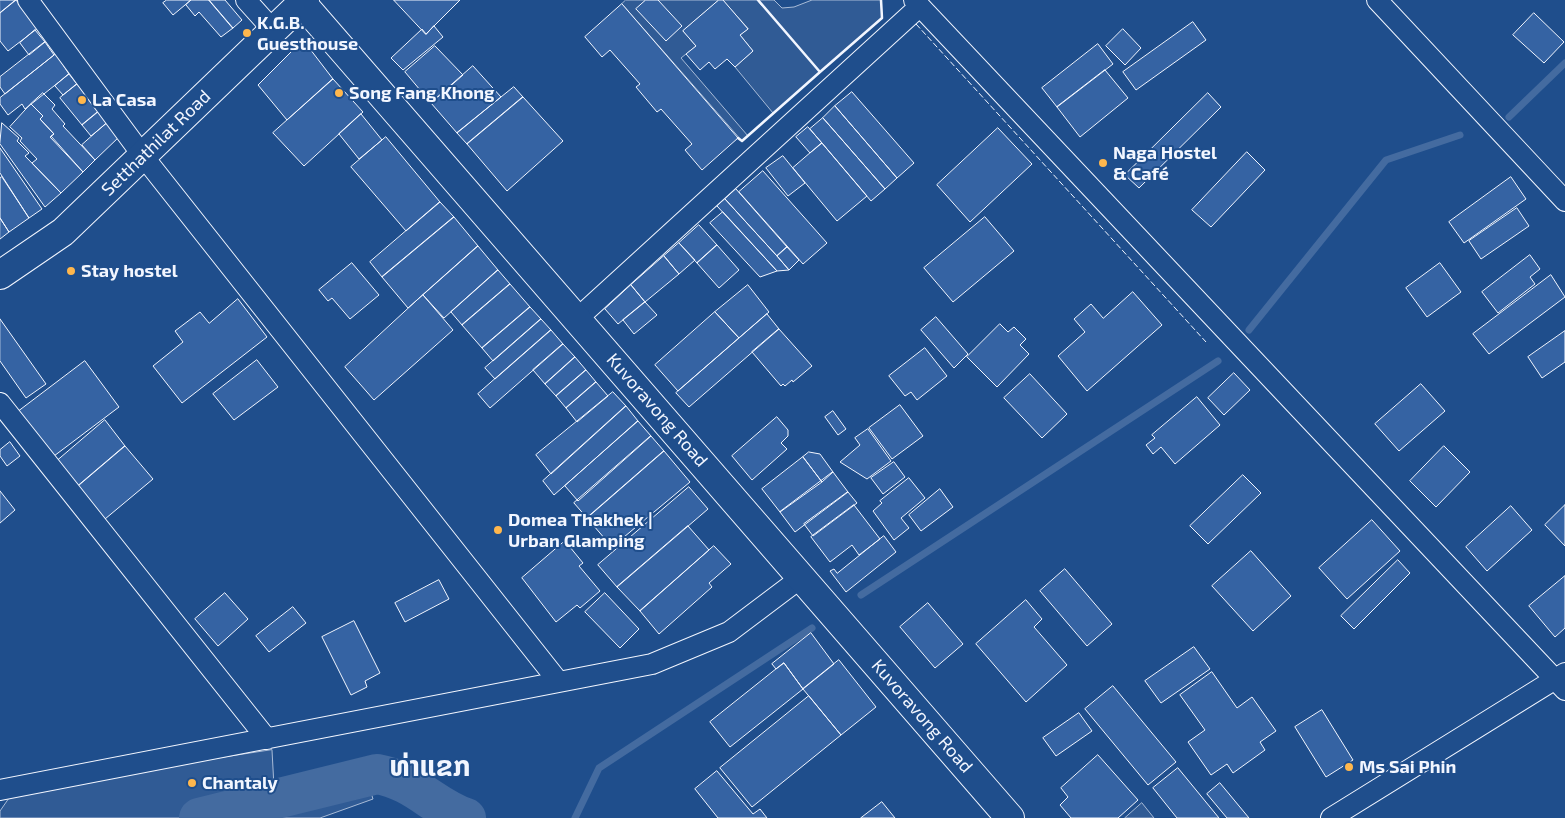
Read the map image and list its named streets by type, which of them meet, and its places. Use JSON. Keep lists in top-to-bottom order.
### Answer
{
  "streets": {
    "street": ["Setthathilat Road", "Kuvoravong Road"]
  },
  "crossings": [
    ["Setthathilat Road", "Kuvoravong Road"]
  ],
  "districts": ["ທ່າແຂກ"],
  "places": [
    "K.G.B. Guesthouse",
    "Song Fang Khong",
    "La Casa",
    "Naga Hostel & Café",
    "Stay hostel",
    "Domea Thakhek | Urban Glamping",
    "Ms Sai Phin",
    "Chantaly"
  ]
}
